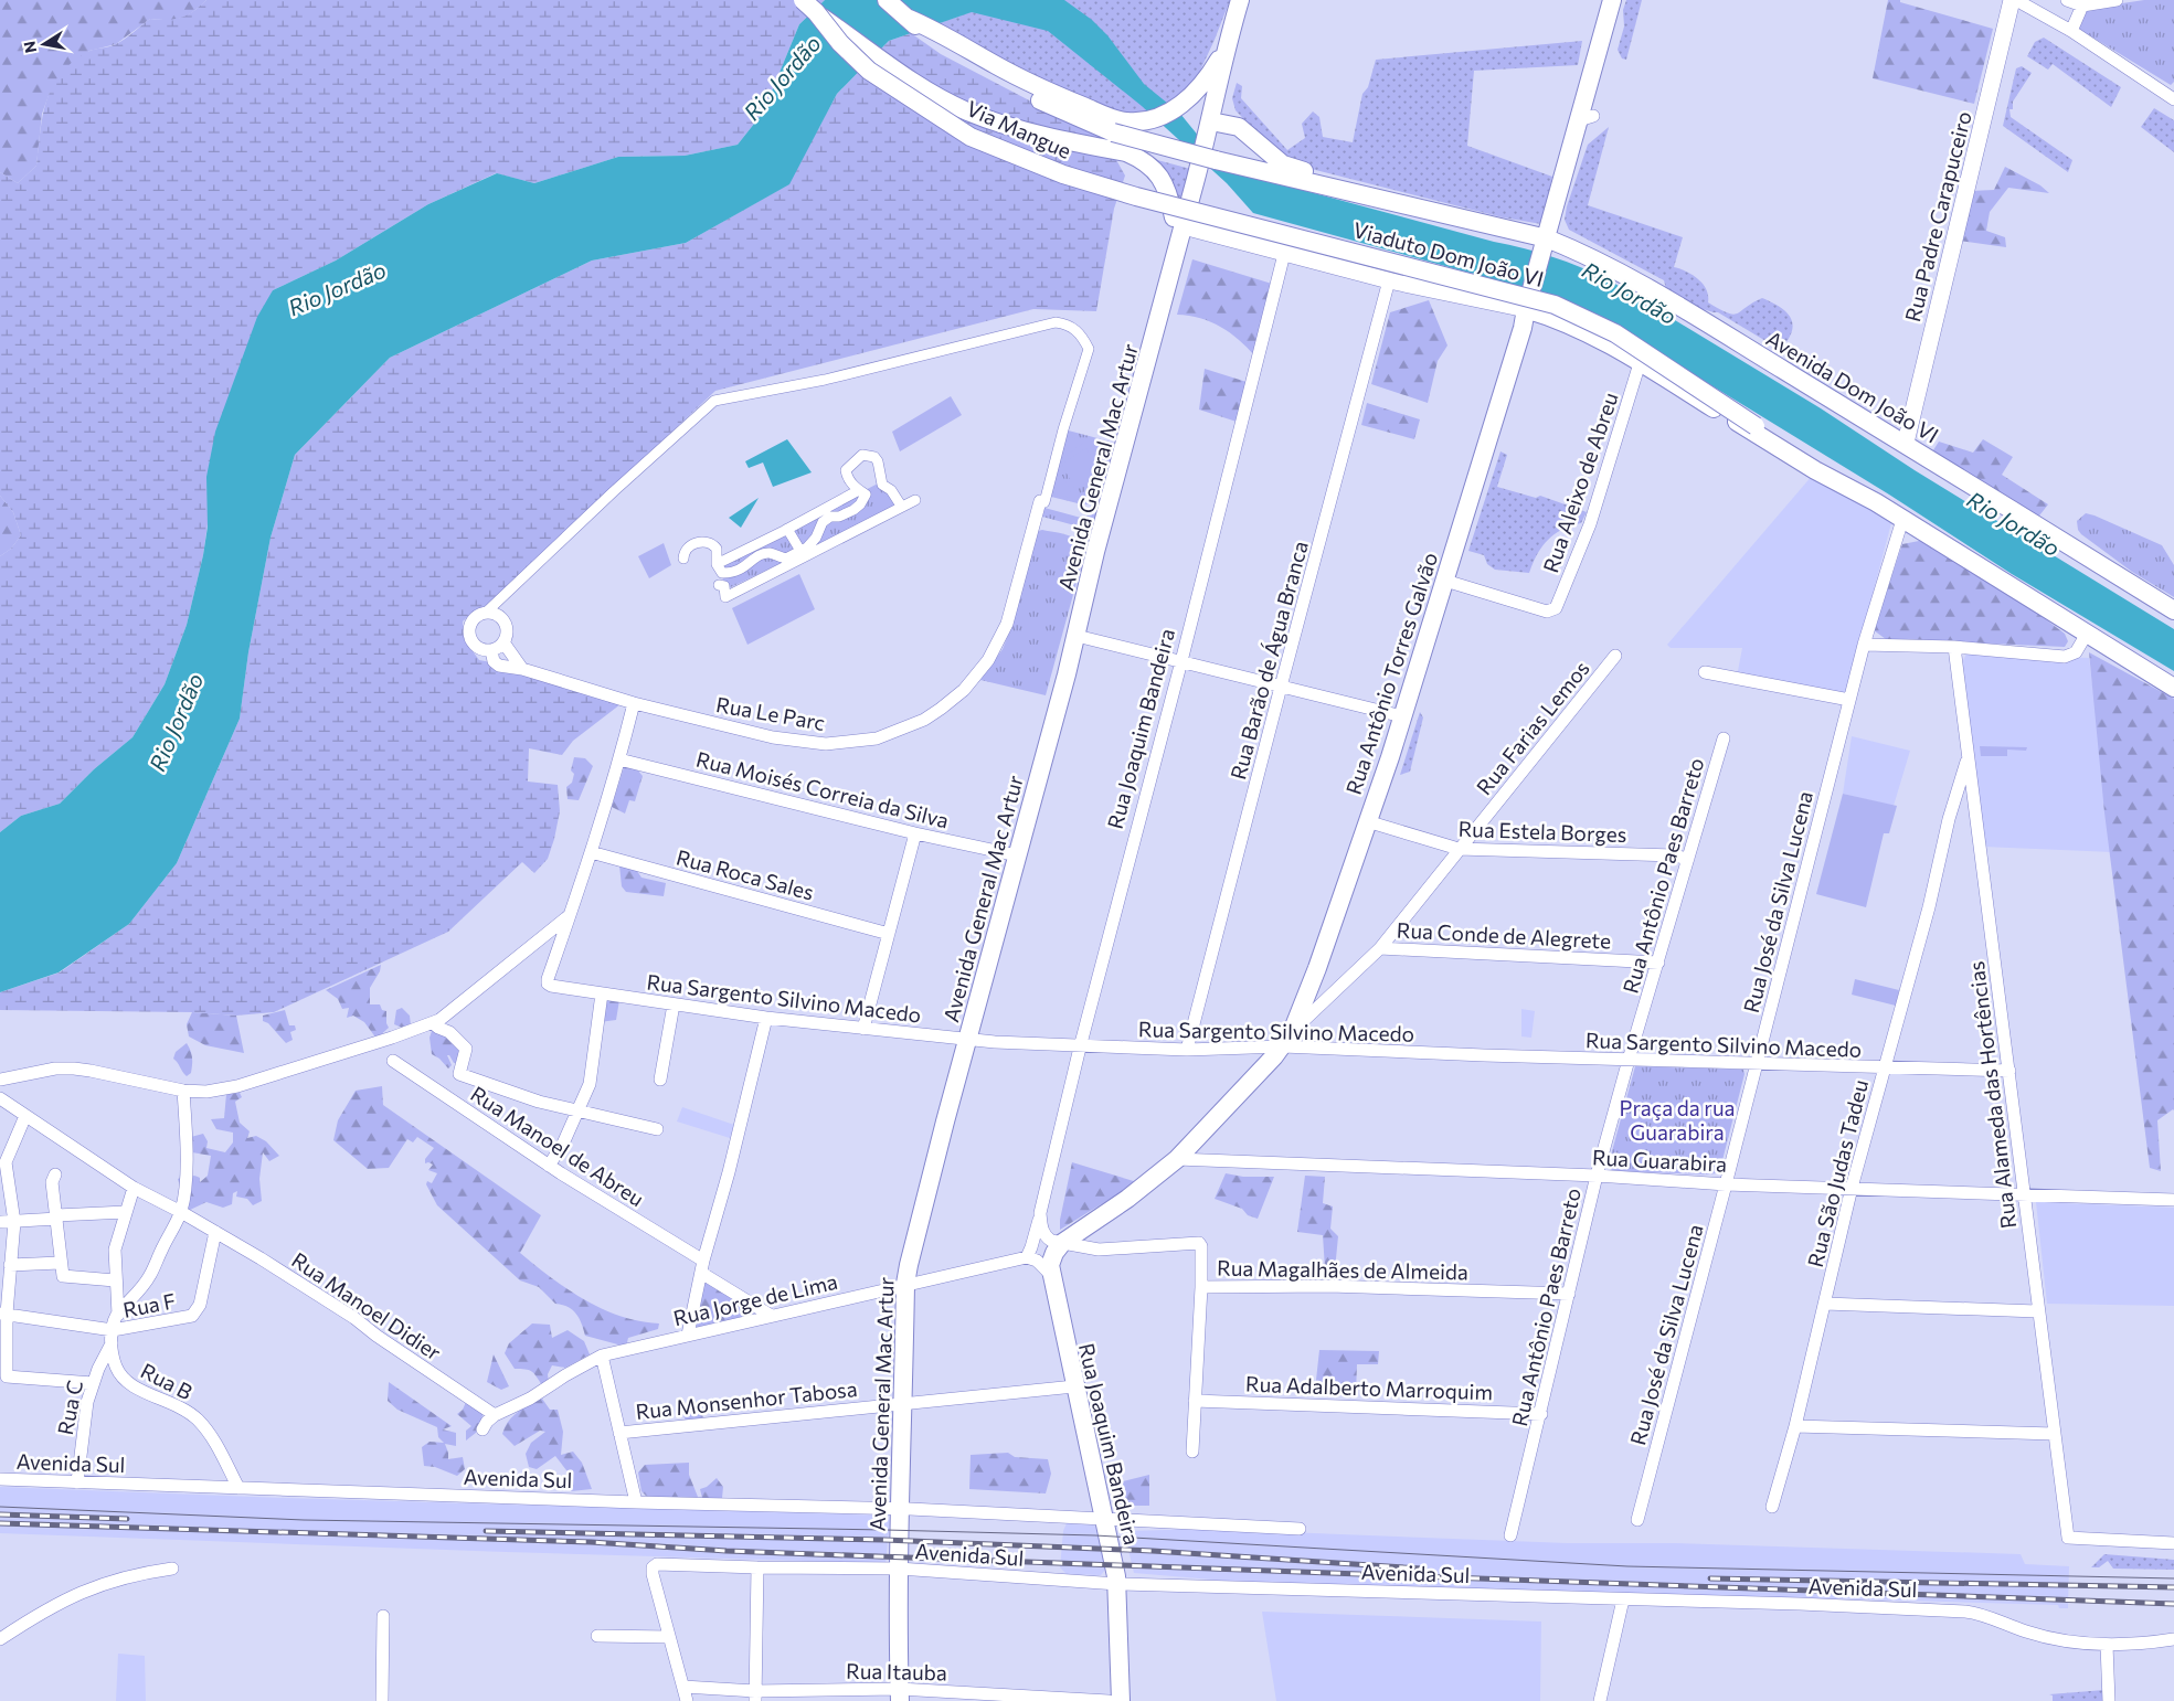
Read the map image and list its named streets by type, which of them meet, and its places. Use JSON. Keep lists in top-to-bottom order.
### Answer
{
  "streets": {
    "main road": [
      "Via Mangue",
      "Viaduto Dom João VI",
      "Avenida Dom João VI",
      "Avenida General Mac Artur",
      "Rua Antônio Torres Galvão",
      "Rua Joaquim Bandeira"
    ],
    "street": [
      "Rua Padre Carapuceiro",
      "Rua Aleixo de Abreu",
      "Rua Barão de Água Branca",
      "Rua Le Parc",
      "Rua Farias Lemos",
      "Rua Moisés Correia da Silva",
      "Rua Estela Borges",
      "Rua Roca Sales",
      "Rua Antônio Paes Barreto",
      "Rua José da Silva Lucena",
      "Rua Conde de Alegrete",
      "Rua Sargento Silvino Macedo",
      "Rua Alameda das Hortências",
      "Rua Manoel de Abreu",
      "Rua Guarabira",
      "Rua São Judas Tadeu",
      "Rua Magalhães de Almeida",
      "Rua Jorge de Lima",
      "Rua F",
      "Rua Manoel Didier",
      "Rua B",
      "Rua Adalberto Marroquim",
      "Rua Monsenhor Tabosa",
      "Rua C",
      "Avenida Sul",
      "Rua Itauba"
    ]
  },
  "crossings": [
    ["Via Mangue", "Viaduto Dom João VI"],
    ["Rua Padre Carapuceiro", "Avenida Dom João VI"],
    ["Viaduto Dom João VI", "Avenida Dom João VI"],
    ["Avenida Dom João VI", "Rua Antônio Torres Galvão"],
    ["Avenida General Mac Artur", "Rua Moisés Correia da Silva"],
    ["Avenida General Mac Artur", "Rua Sargento Silvino Macedo"],
    ["Avenida General Mac Artur", "Rua Jorge de Lima"],
    ["Avenida General Mac Artur", "Rua Monsenhor Tabosa"],
    ["Avenida General Mac Artur", "Avenida Sul"],
    ["Avenida General Mac Artur", "Rua Itauba"],
    ["Rua Aleixo de Abreu", "Rua Antônio Torres Galvão"],
    ["Rua Barão de Água Branca", "Rua Sargento Silvino Macedo"],
    ["Rua Antônio Torres Galvão", "Rua Farias Lemos"],
    ["Rua Antônio Torres Galvão", "Rua Estela Borges"],
    ["Rua Antônio Torres Galvão", "Rua Sargento Silvino Macedo"],
    ["Rua Farias Lemos", "Rua Estela Borges"],
    ["Rua Farias Lemos", "Rua Conde de Alegrete"],
    ["Rua Farias Lemos", "Rua Sargento Silvino Macedo"],
    ["Rua Joaquim Bandeira", "Rua Sargento Silvino Macedo"],
    ["Rua Joaquim Bandeira", "Rua Jorge de Lima"],
    ["Rua Joaquim Bandeira", "Rua Monsenhor Tabosa"],
    ["Rua Joaquim Bandeira", "Avenida Sul"],
    ["Rua Estela Borges", "Rua Antônio Paes Barreto"],
    ["Rua Antônio Paes Barreto", "Rua Conde de Alegrete"],
    ["Rua Antônio Paes Barreto", "Rua Sargento Silvino Macedo"],
    ["Rua Antônio Paes Barreto", "Rua Guarabira"],
    ["Rua Antônio Paes Barreto", "Rua Magalhães de Almeida"],
    ["Rua Antônio Paes Barreto", "Rua Adalberto Marroquim"],
    ["Rua José da Silva Lucena", "Rua Sargento Silvino Macedo"],
    ["Rua José da Silva Lucena", "Rua Guarabira"],
    ["Rua Sargento Silvino Macedo", "Rua Alameda das Hortências"],
    ["Rua Sargento Silvino Macedo", "Rua São Judas Tadeu"],
    ["Rua Alameda das Hortências", "Rua Guarabira"],
    ["Rua Alameda das Hortências", "Rua São Judas Tadeu"],
    ["Rua Manoel de Abreu", "Rua Jorge de Lima"],
    ["Rua Guarabira", "Rua São Judas Tadeu"],
    ["Rua Jorge de Lima", "Rua Manoel Didier"],
    ["Rua F", "Rua Manoel Didier"],
    ["Rua F", "Rua B"],
    ["Rua F", "Rua C"],
    ["Rua B", "Rua C"],
    ["Rua B", "Avenida Sul"],
    ["Rua C", "Avenida Sul"]
  ],
  "water": ["Rio Jordão"],
  "parks": ["Praça da rua Guarabira"],
  "north": "left"
}
